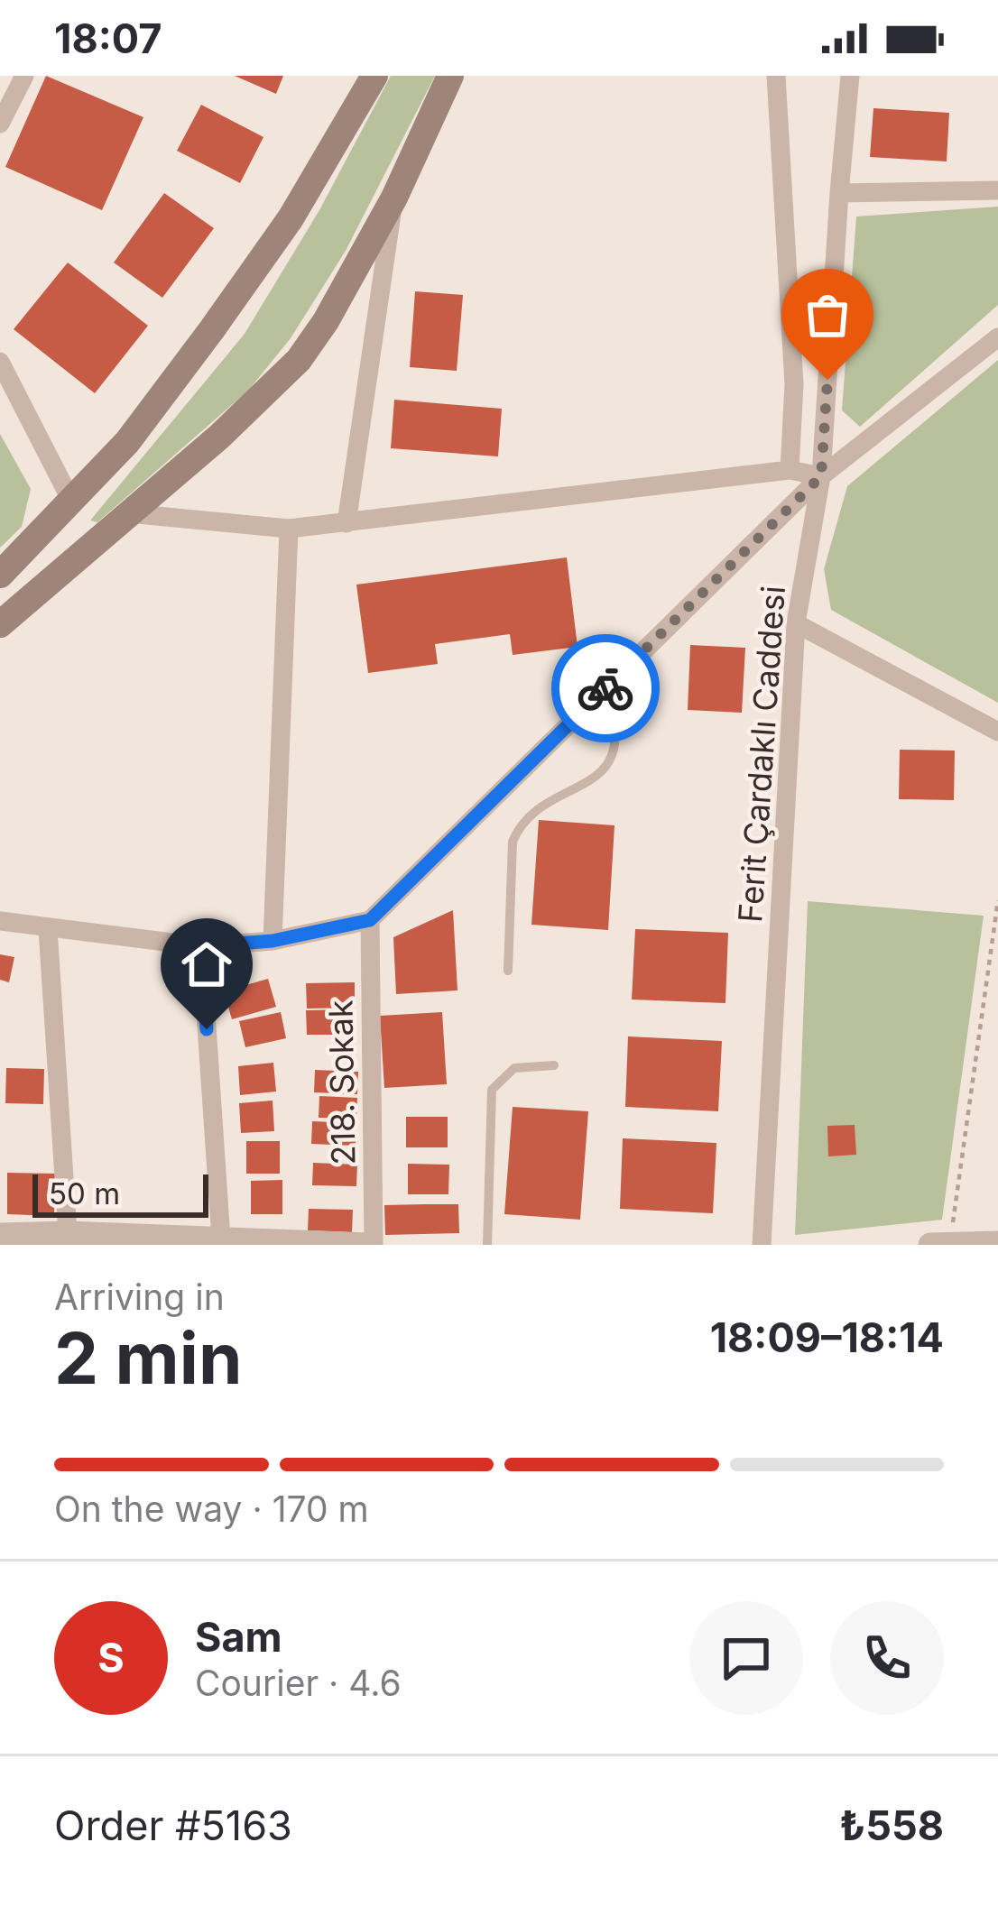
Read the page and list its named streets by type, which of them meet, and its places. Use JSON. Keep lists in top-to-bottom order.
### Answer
{
  "streets": {
    "street": ["Ferit Çardaklı Caddesi", "218. Sokak"]
  },
  "scale_bar": "50 m",
  "page": {
    "status": "18:07",
    "scale": "50 m",
    "heading": ["2 min", "Arriving in", "18:09–18:14"],
    "panel": [
      "Sam",
      "Courier · 4.6",
      "Order #5163",
      "₺558"
    ],
    "bar": "On the way · 170 m",
    "round": "S"
  }
}
